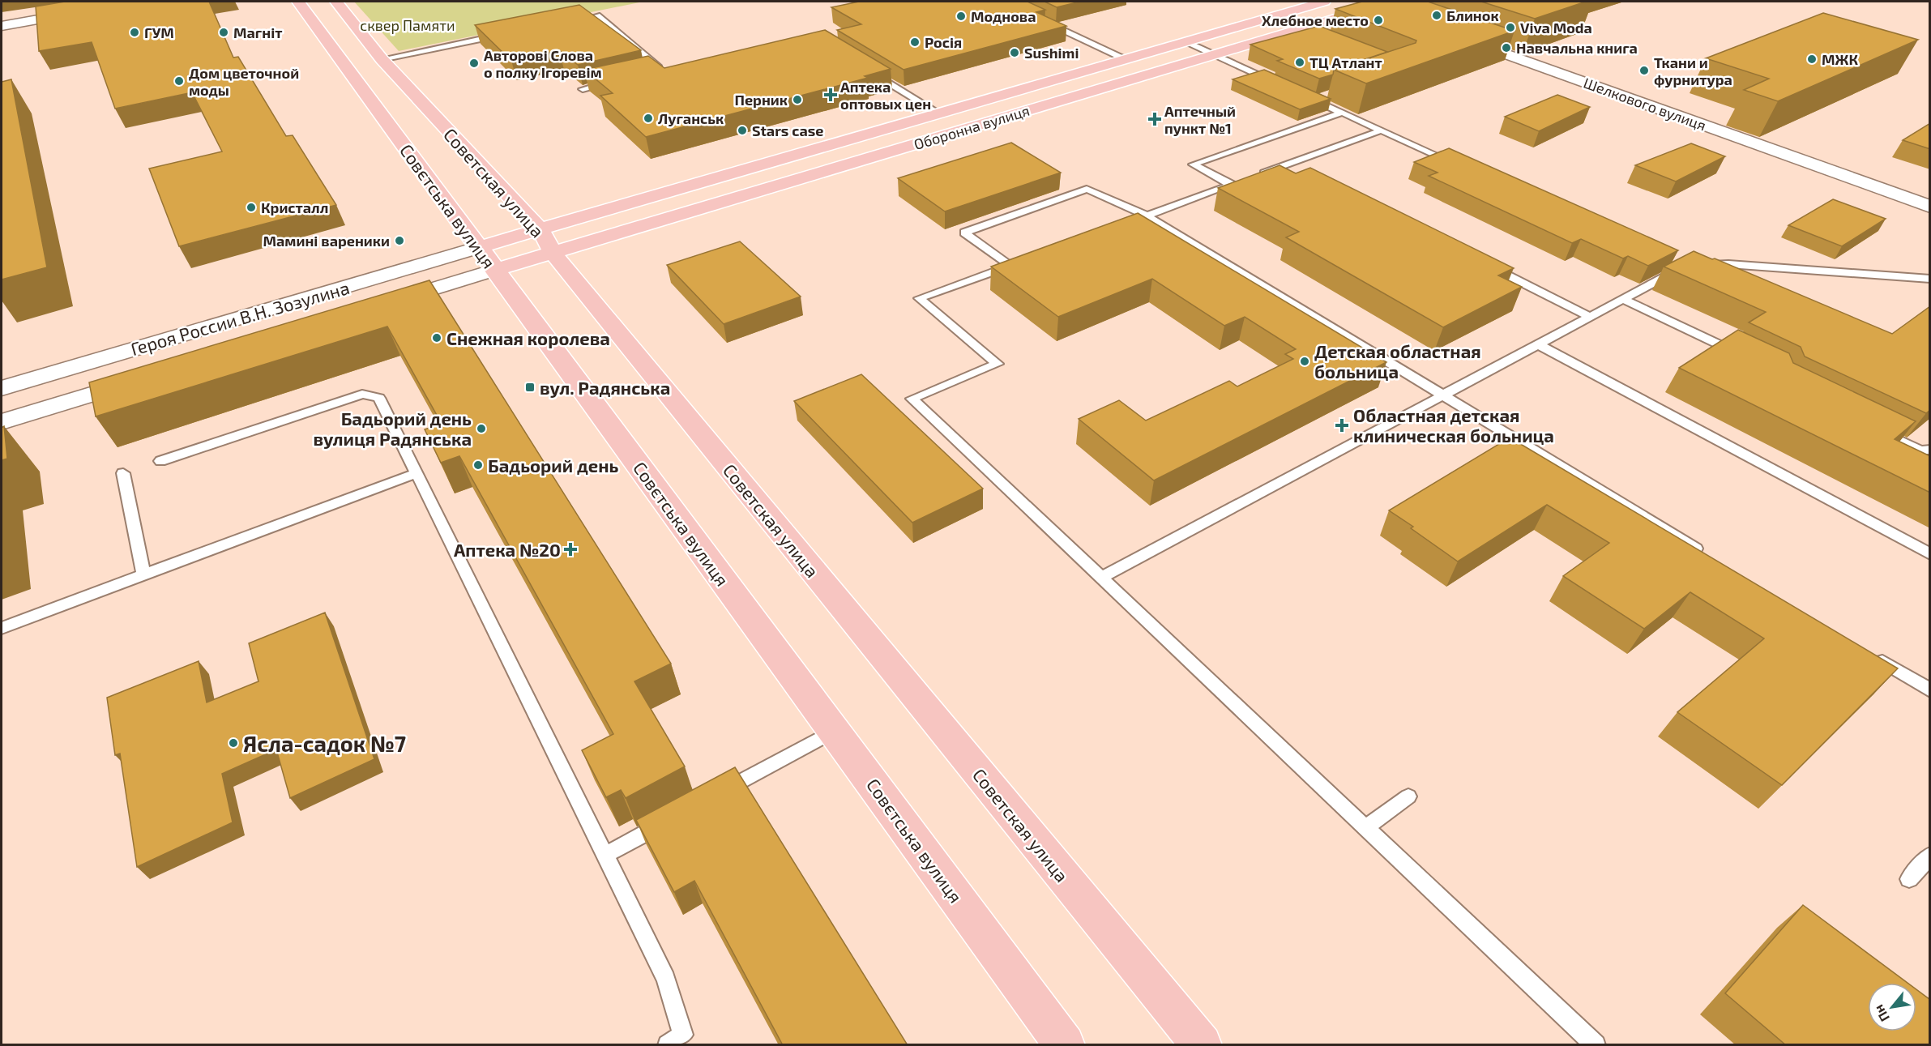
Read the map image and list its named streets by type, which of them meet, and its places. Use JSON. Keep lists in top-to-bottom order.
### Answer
{
  "streets": {
    "main road": ["Оборонна вулиця", "Советская улица", "Совєтська вулиця"],
    "street": ["Шелкового вулиця", "Героя России В.Н. Зозулина"]
  },
  "crossings": [
    ["Оборонна вулиця", "Советская улица"],
    ["Оборонна вулиця", "Совєтська вулиця"],
    ["Оборонна вулиця", "Героя России В.Н. Зозулина"],
    ["Совєтська вулиця", "Героя России В.Н. Зозулина"]
  ],
  "parks": ["сквер Памяти"],
  "places": {
    "other": [
      "Блинок",
      "Моднова",
      "Хлебное место",
      "Viva Moda",
      "ГУМ",
      "Магніт",
      "Росія",
      "Навчальна книга",
      "Sushimi",
      "МЖК",
      "ТЦ Атлант",
      "Авторові Слова о полку Ігоревім",
      "Ткани и фурнитура",
      "Дом цветочной моды",
      "Перник",
      "Луганськ",
      "Stars case",
      "Кристалл",
      "Мамині вареники",
      "Снежная королева",
      "Детская областная больница",
      "Бадьорий день вулиця Радянська",
      "Бадьорий день",
      "Ясла-садок №7"
    ],
    "health": [
      "Аптека оптовых цен",
      "Аптечный пункт №1",
      "Областная детская клиническая больница",
      "Аптека №20"
    ],
    "transit": ["вул. Радянська"]
  },
  "north": "bottom left"
}
